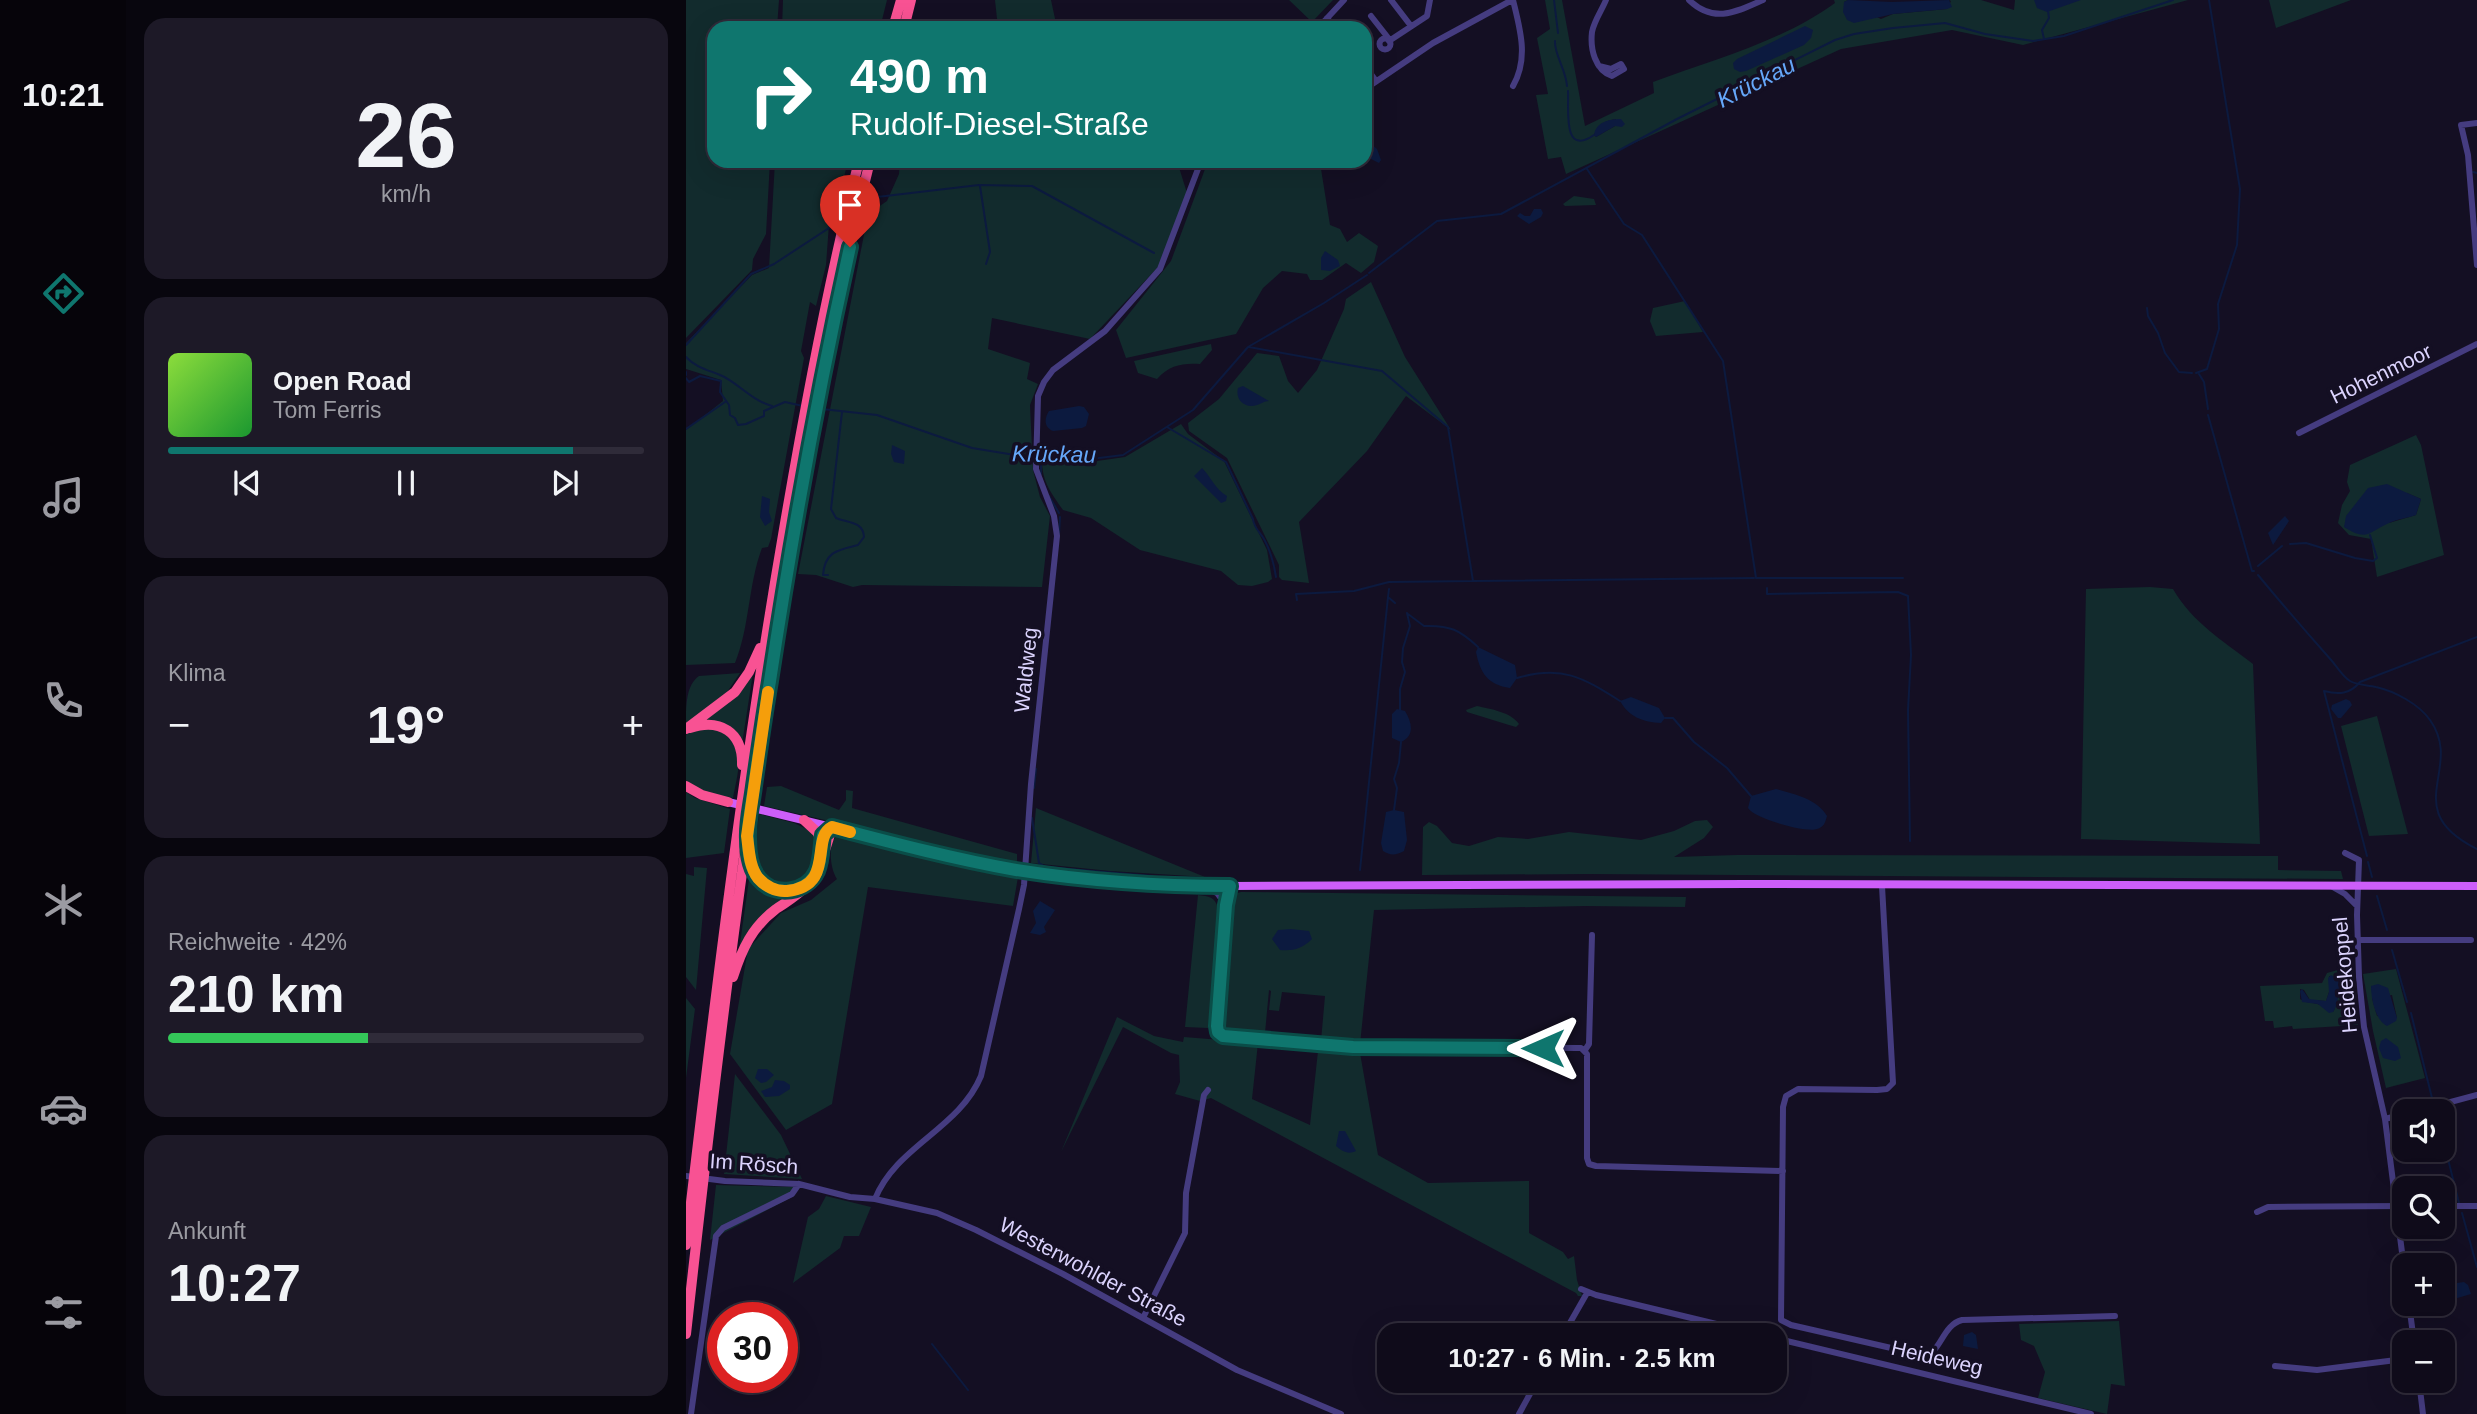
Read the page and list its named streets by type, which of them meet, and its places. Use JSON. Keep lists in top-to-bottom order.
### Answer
{
  "streets": {
    "street": [
      "Hohenmoor",
      "Waldweg",
      "Heidekoppel",
      "Im Rösch",
      "Westerwohlder Straße",
      "Heideweg"
    ]
  },
  "crossings": [
    ["Waldweg", "Westerwohlder Straße"],
    ["Im Rösch", "Westerwohlder Straße"]
  ],
  "water": ["Krückau"],
  "page": {
    "tabs": "10:21",
    "tile": [
      ["26", "km/h"],
      "Klima",
      ["Reichweite · 42%", "210 km"],
      ["Ankunft", "10:27"]
    ],
    "turn": ["490 m", "Rudolf-Diesel-Straße"],
    "song": ["Open Road", "Tom Ferris"],
    "heat": ["−", "19°", "+"],
    "map_buttons": ["+", "−"],
    "limit": "30",
    "trip": "10:27 · 6 Min. · 2.5 km"
  }
}
